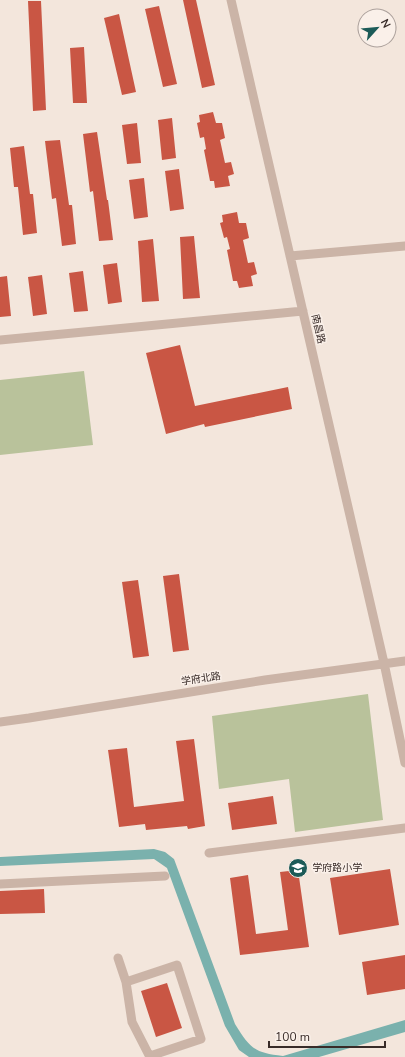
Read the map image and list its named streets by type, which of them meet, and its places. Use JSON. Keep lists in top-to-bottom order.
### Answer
{
  "streets": {
    "street": ["南昌路", "学府北路"]
  },
  "crossings": [
    ["南昌路", "学府北路"]
  ],
  "places": {
    "school or university": ["学府路小学"]
  },
  "scale_bar": "100 m",
  "north": "top right"
}
